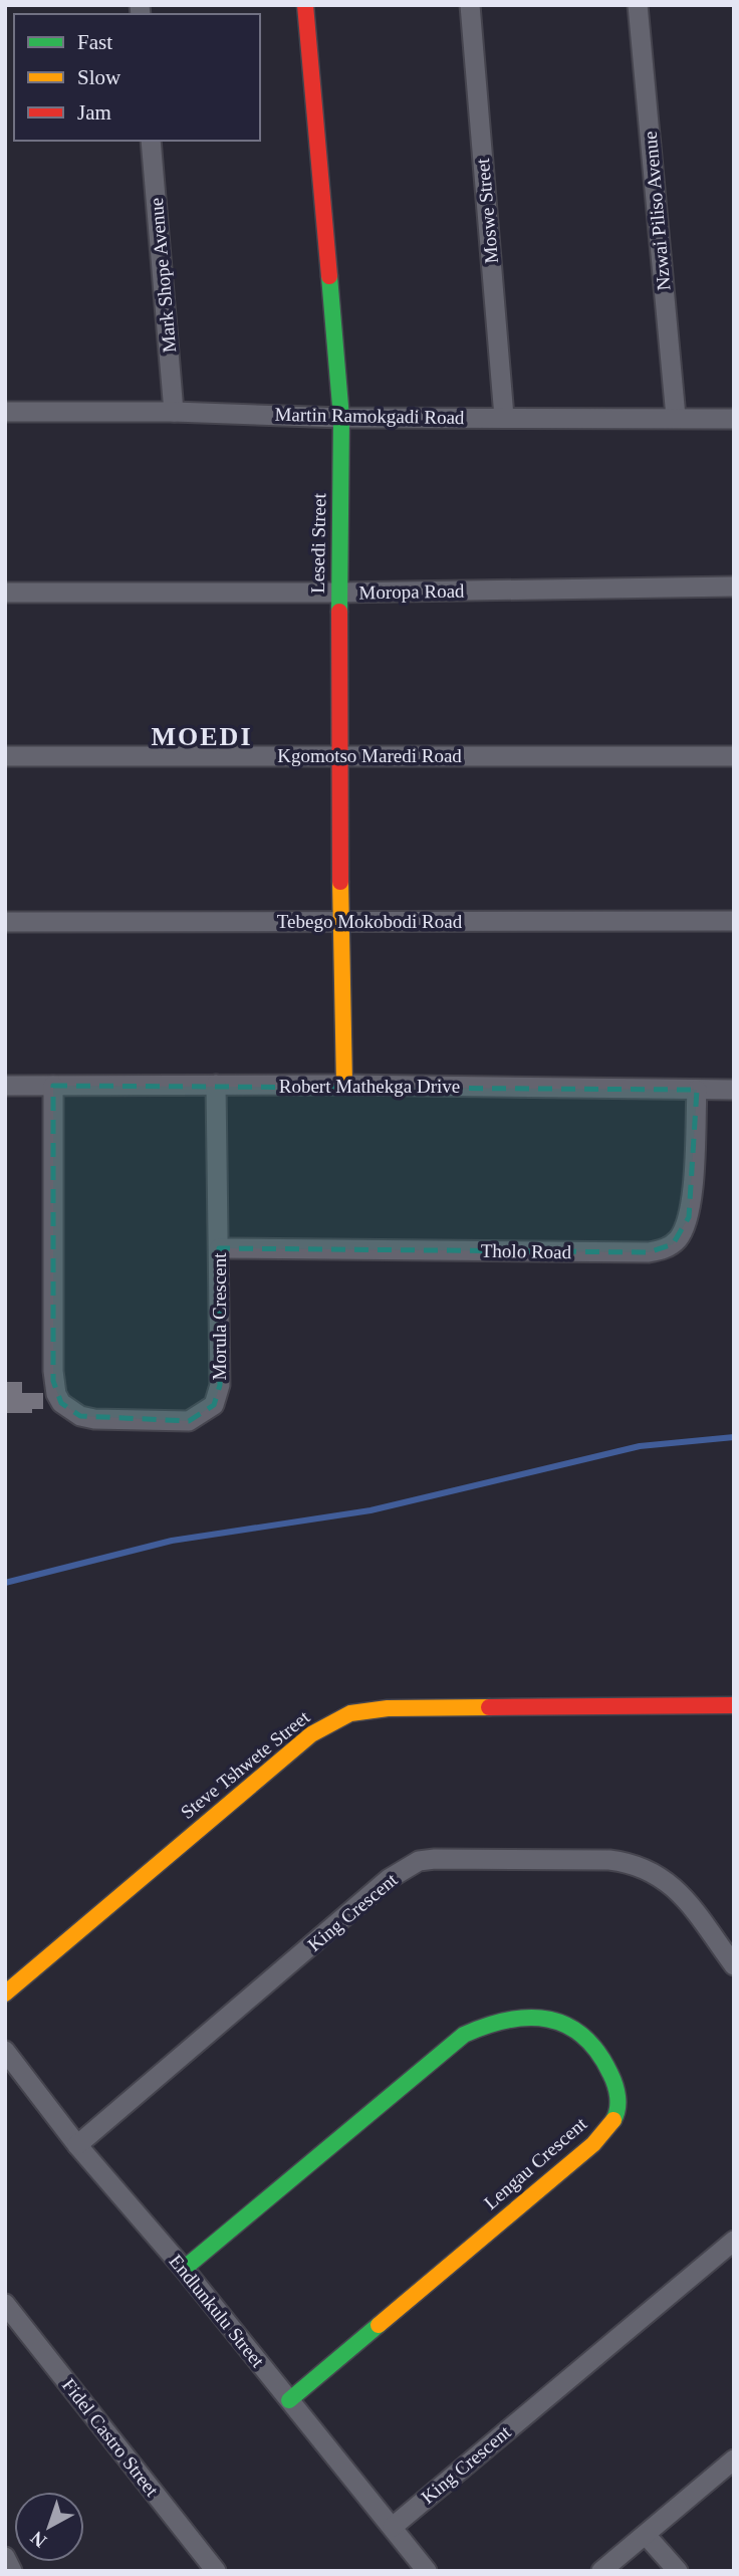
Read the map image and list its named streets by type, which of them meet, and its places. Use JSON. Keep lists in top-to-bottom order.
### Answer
{
  "streets": {
    "street": [
      "Moswe Street",
      "Nzwai Piliso Avenue",
      "Mark Shope Avenue",
      "Martin Ramokgadi Road",
      "Lesedi Street",
      "Moropa Road",
      "Kgomotso Maredi Road",
      "Tebego Mokobodi Road",
      "Robert Mathekga Drive",
      "Tholo Road",
      "Morula Crescent",
      "Steve Tshwete Street",
      "King Crescent",
      "Lengau Crescent",
      "Endlunkulu Street",
      "Fidel Castro Street"
    ]
  },
  "crossings": [
    ["Moswe Street", "Martin Ramokgadi Road"],
    ["Nzwai Piliso Avenue", "Martin Ramokgadi Road"],
    ["Mark Shope Avenue", "Martin Ramokgadi Road"],
    ["Martin Ramokgadi Road", "Lesedi Street"],
    ["Lesedi Street", "Moropa Road"],
    ["Lesedi Street", "Kgomotso Maredi Road"],
    ["Lesedi Street", "Tebego Mokobodi Road"],
    ["Lesedi Street", "Robert Mathekga Drive"],
    ["Robert Mathekga Drive", "Tholo Road"],
    ["Robert Mathekga Drive", "Morula Crescent"],
    ["Tholo Road", "Morula Crescent"],
    ["King Crescent", "Endlunkulu Street"],
    ["Lengau Crescent", "Endlunkulu Street"]
  ],
  "districts": ["MOEDI"],
  "legend": ["Fast", "Slow", "Jam"],
  "north": "bottom left"
}
